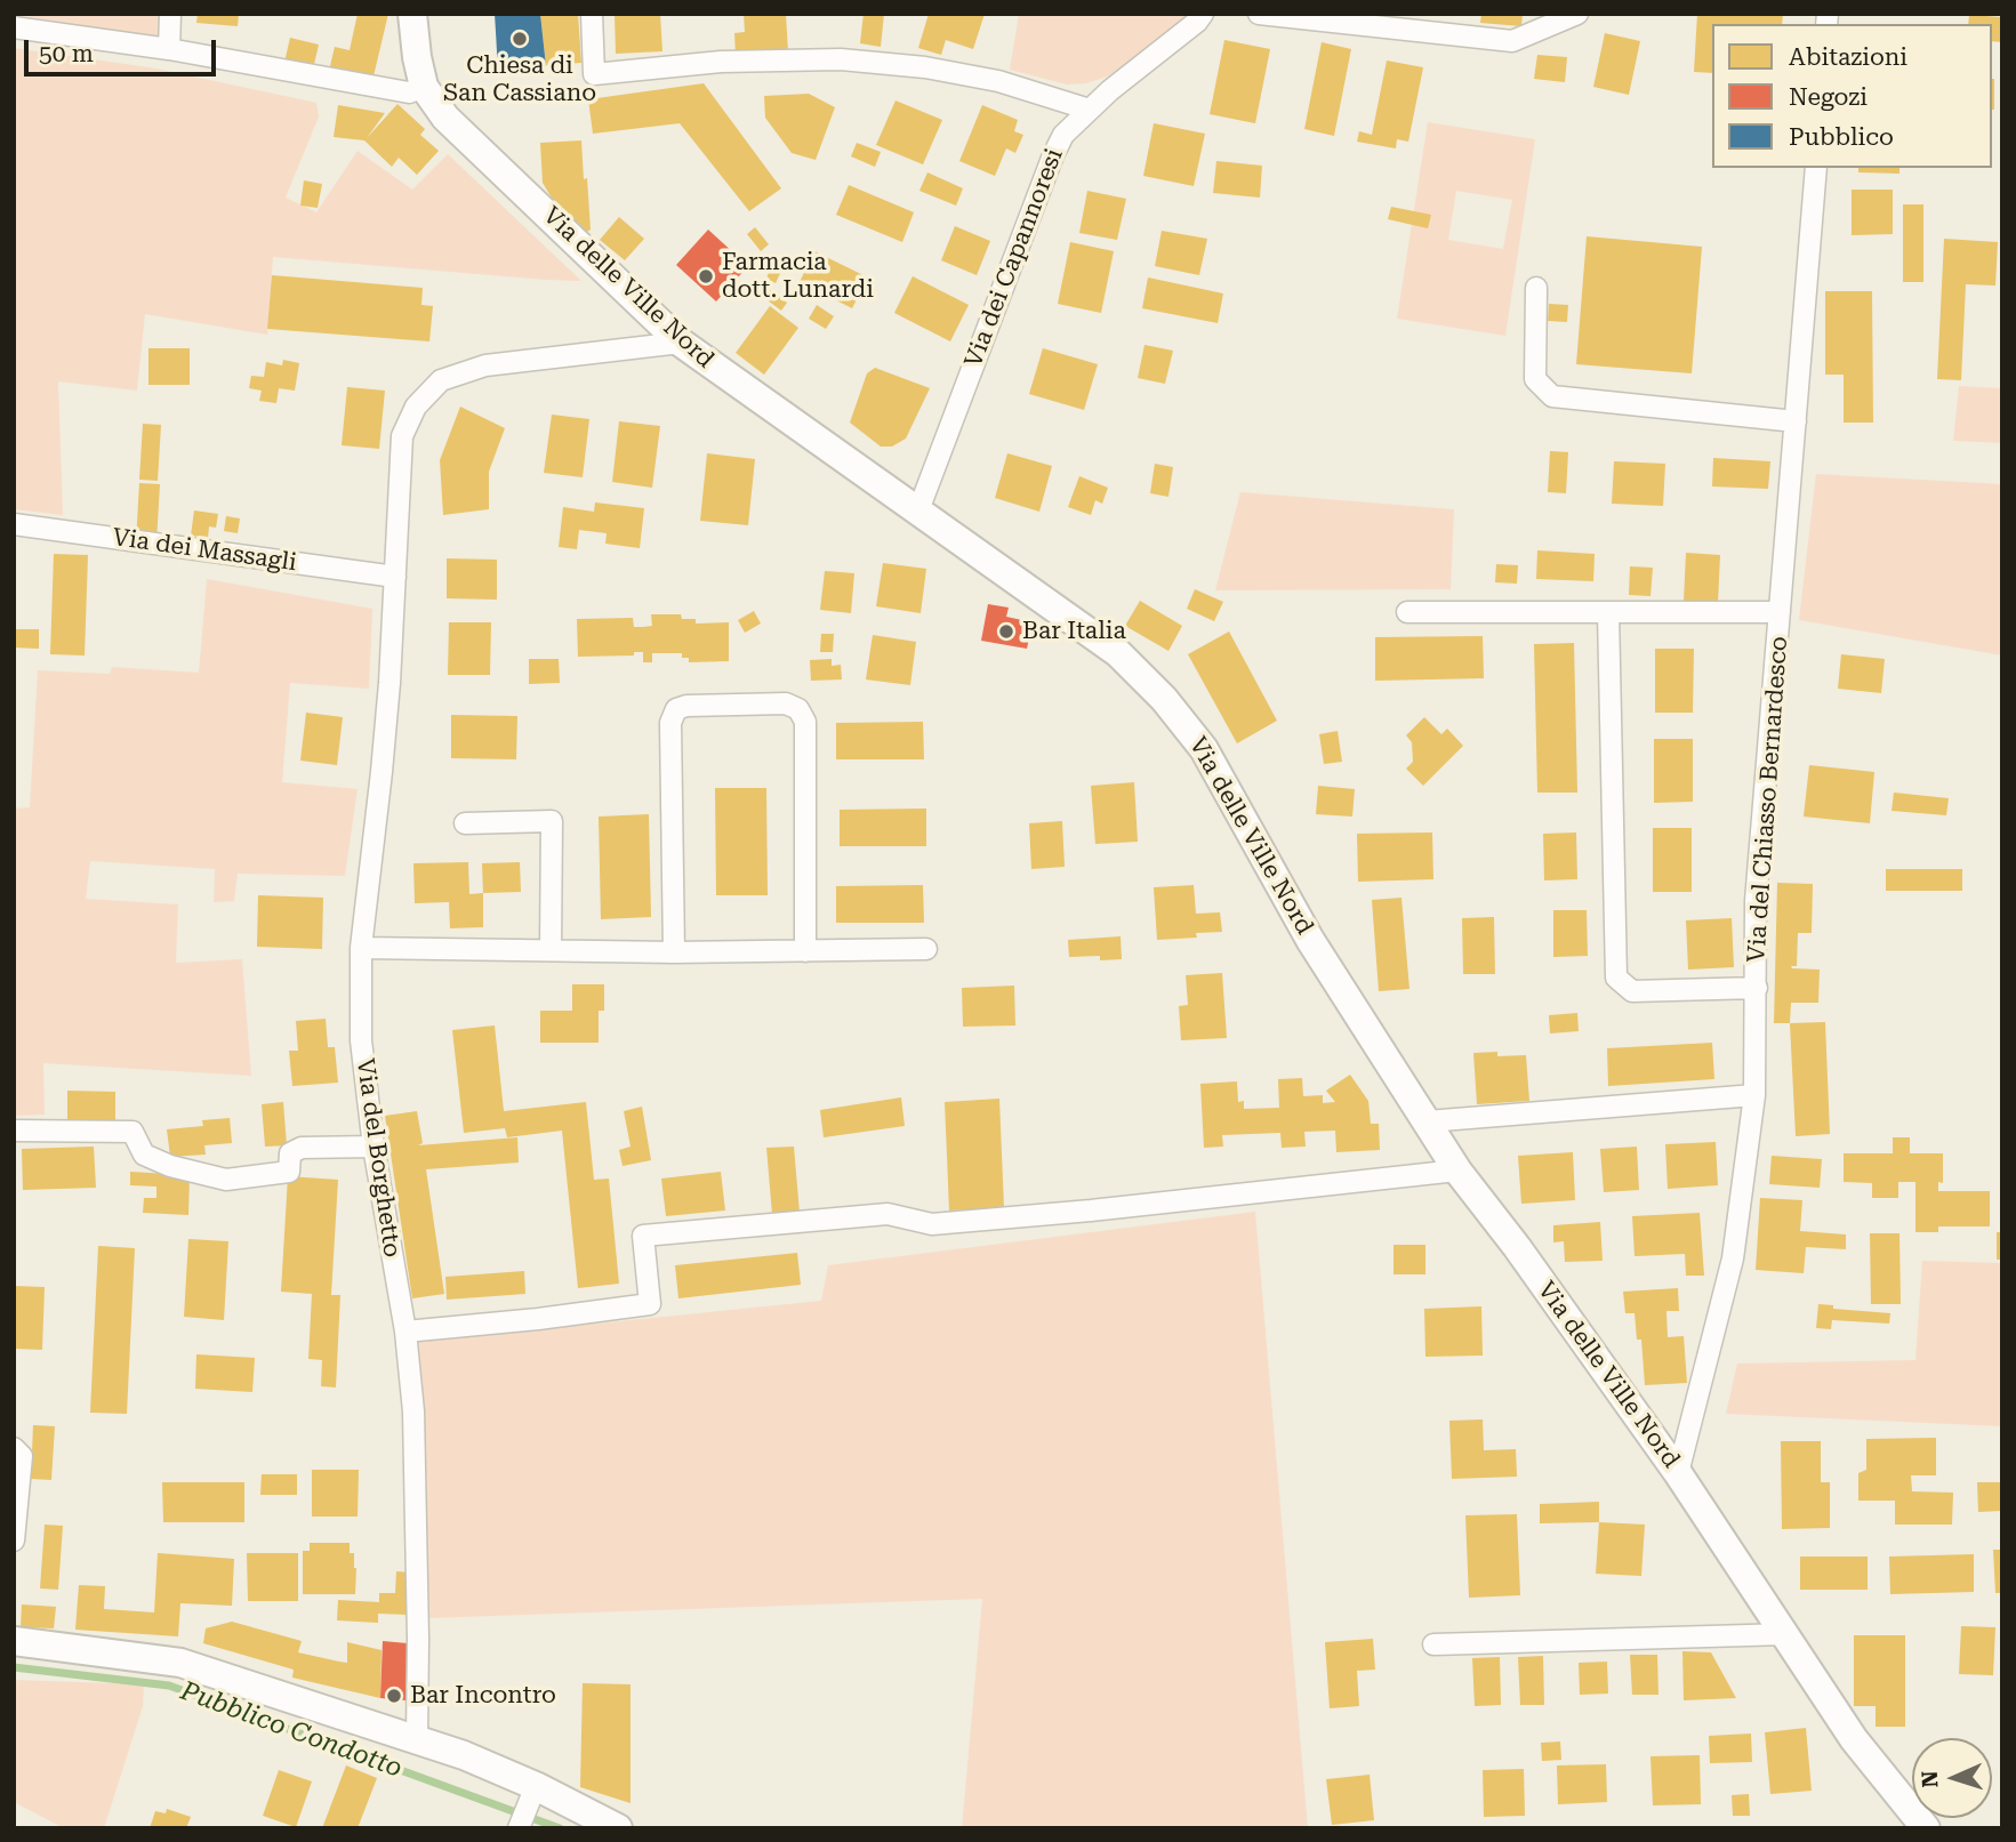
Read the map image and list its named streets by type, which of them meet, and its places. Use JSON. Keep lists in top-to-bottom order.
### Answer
{
  "streets": {
    "street": [
      "Via dei Capannoresi",
      "Via delle Ville Nord",
      "Via dei Massagli",
      "Via del Chiasso Bernardesco",
      "Via del Borghetto"
    ]
  },
  "crossings": [
    ["Via dei Capannoresi", "Via delle Ville Nord"],
    ["Via delle Ville Nord", "Via del Chiasso Bernardesco"],
    ["Via delle Ville Nord", "Via del Borghetto"],
    ["Via dei Massagli", "Via del Borghetto"]
  ],
  "water": ["Pubblico Condotto"],
  "places": [
    "Chiesa di San Cassiano",
    "Farmacia dott. Lunardi",
    "Bar Italia",
    "Bar Incontro"
  ],
  "legend": ["Abitazioni", "Negozi", "Pubblico"],
  "scale_bar": "50 m",
  "north": "left"
}
